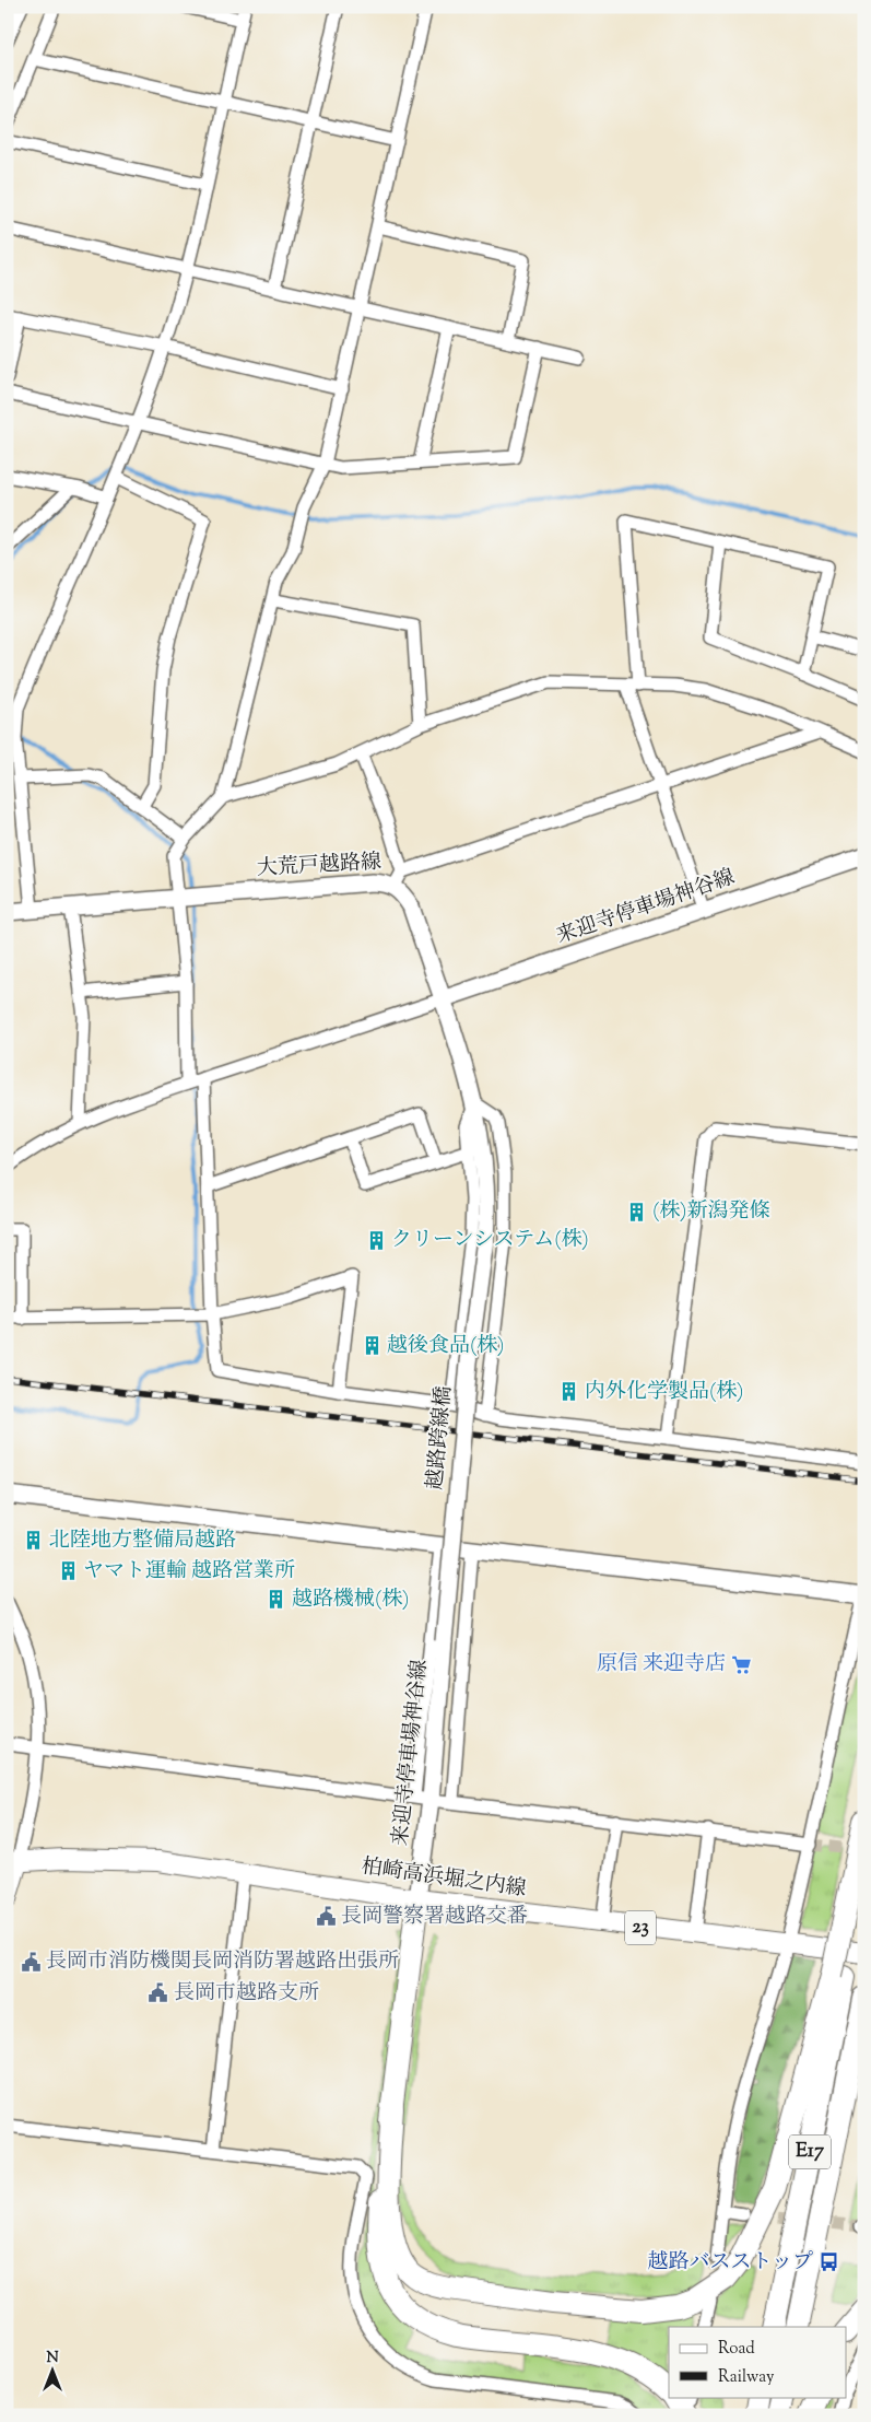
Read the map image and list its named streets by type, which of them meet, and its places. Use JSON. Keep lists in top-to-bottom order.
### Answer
{
  "streets": {
    "highway": ["E17"],
    "main road": [
      "大荒戸越路線",
      "来迎寺停車場神谷線",
      "越路跨線橋",
      "柏崎高浜堀之内線",
      "23"
    ]
  },
  "crossings": [
    ["大荒戸越路線", "来迎寺停車場神谷線"],
    ["大荒戸越路線", "越路跨線橋"],
    ["来迎寺停車場神谷線", "越路跨線橋"],
    ["来迎寺停車場神谷線", "柏崎高浜堀之内線"]
  ],
  "places": {
    "building": [
      "(株)新潟発條",
      "クリーンシステム(株)",
      "越後食品(株)",
      "内外化学製品(株)",
      "北陸地方整備局越路",
      "ヤマト運輸 越路営業所",
      "越路機械(株)"
    ],
    "supermarket": ["原信 来迎寺店"],
    "public building": ["長岡警察署越路交番", "長岡市消防機関長岡消防署越路出張所", "長岡市越路支所"],
    "bus stop": ["越路バスストップ"]
  },
  "legend": ["Road", "Railway"],
  "north": "top"
}
